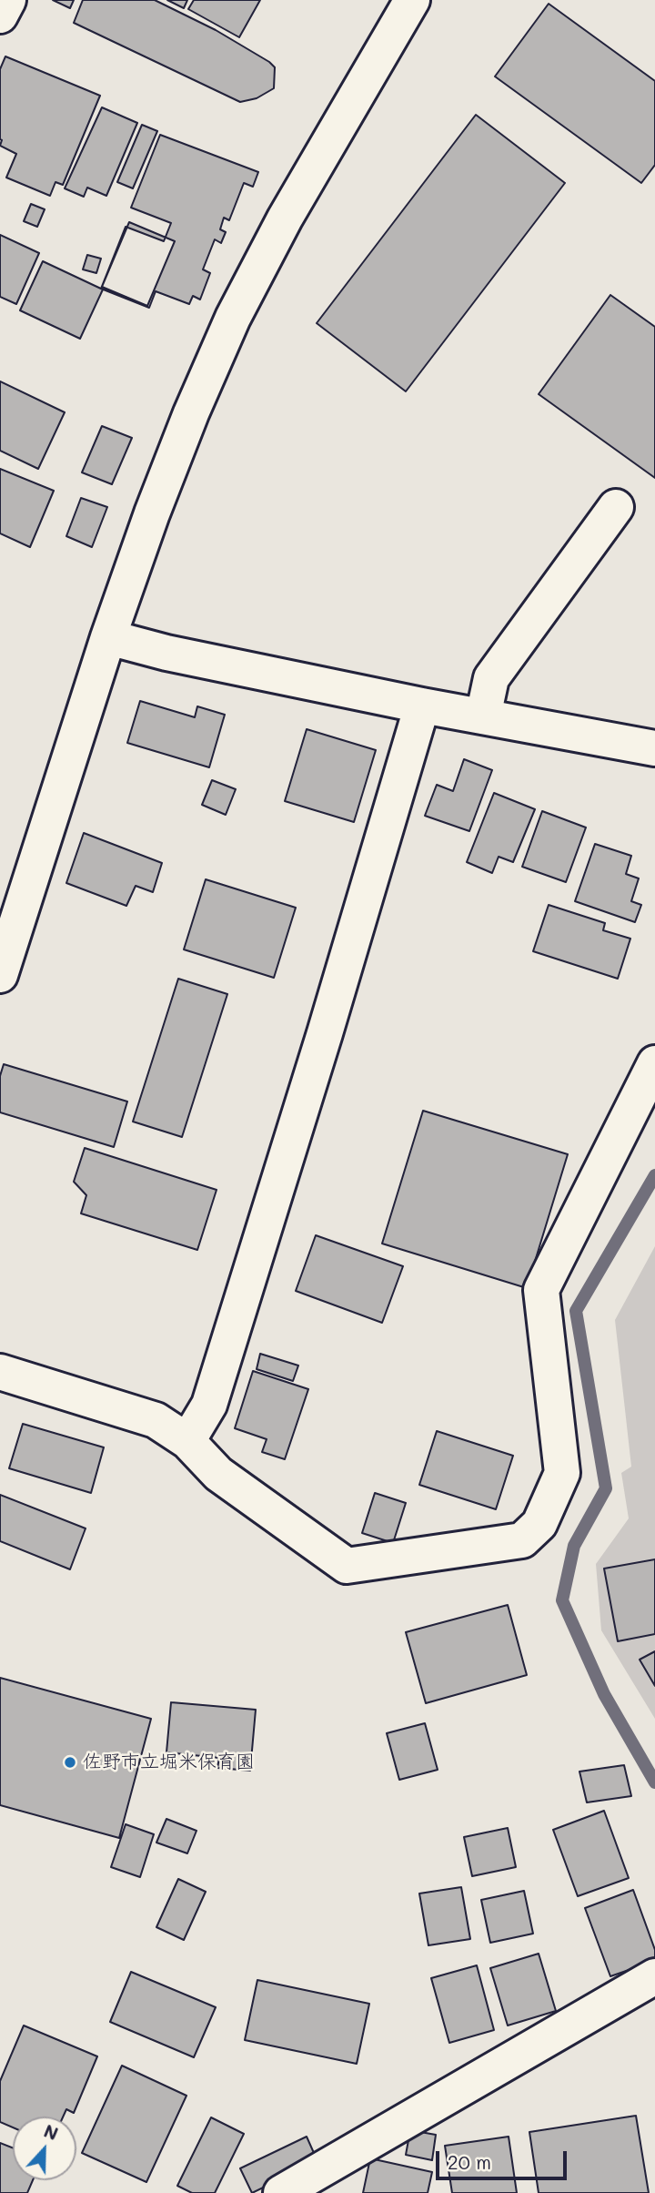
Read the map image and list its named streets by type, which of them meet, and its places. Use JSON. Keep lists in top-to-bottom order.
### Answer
{
  "places": ["佐野市立堀米保育園"],
  "scale_bar": "20 m",
  "north": "top"
}
